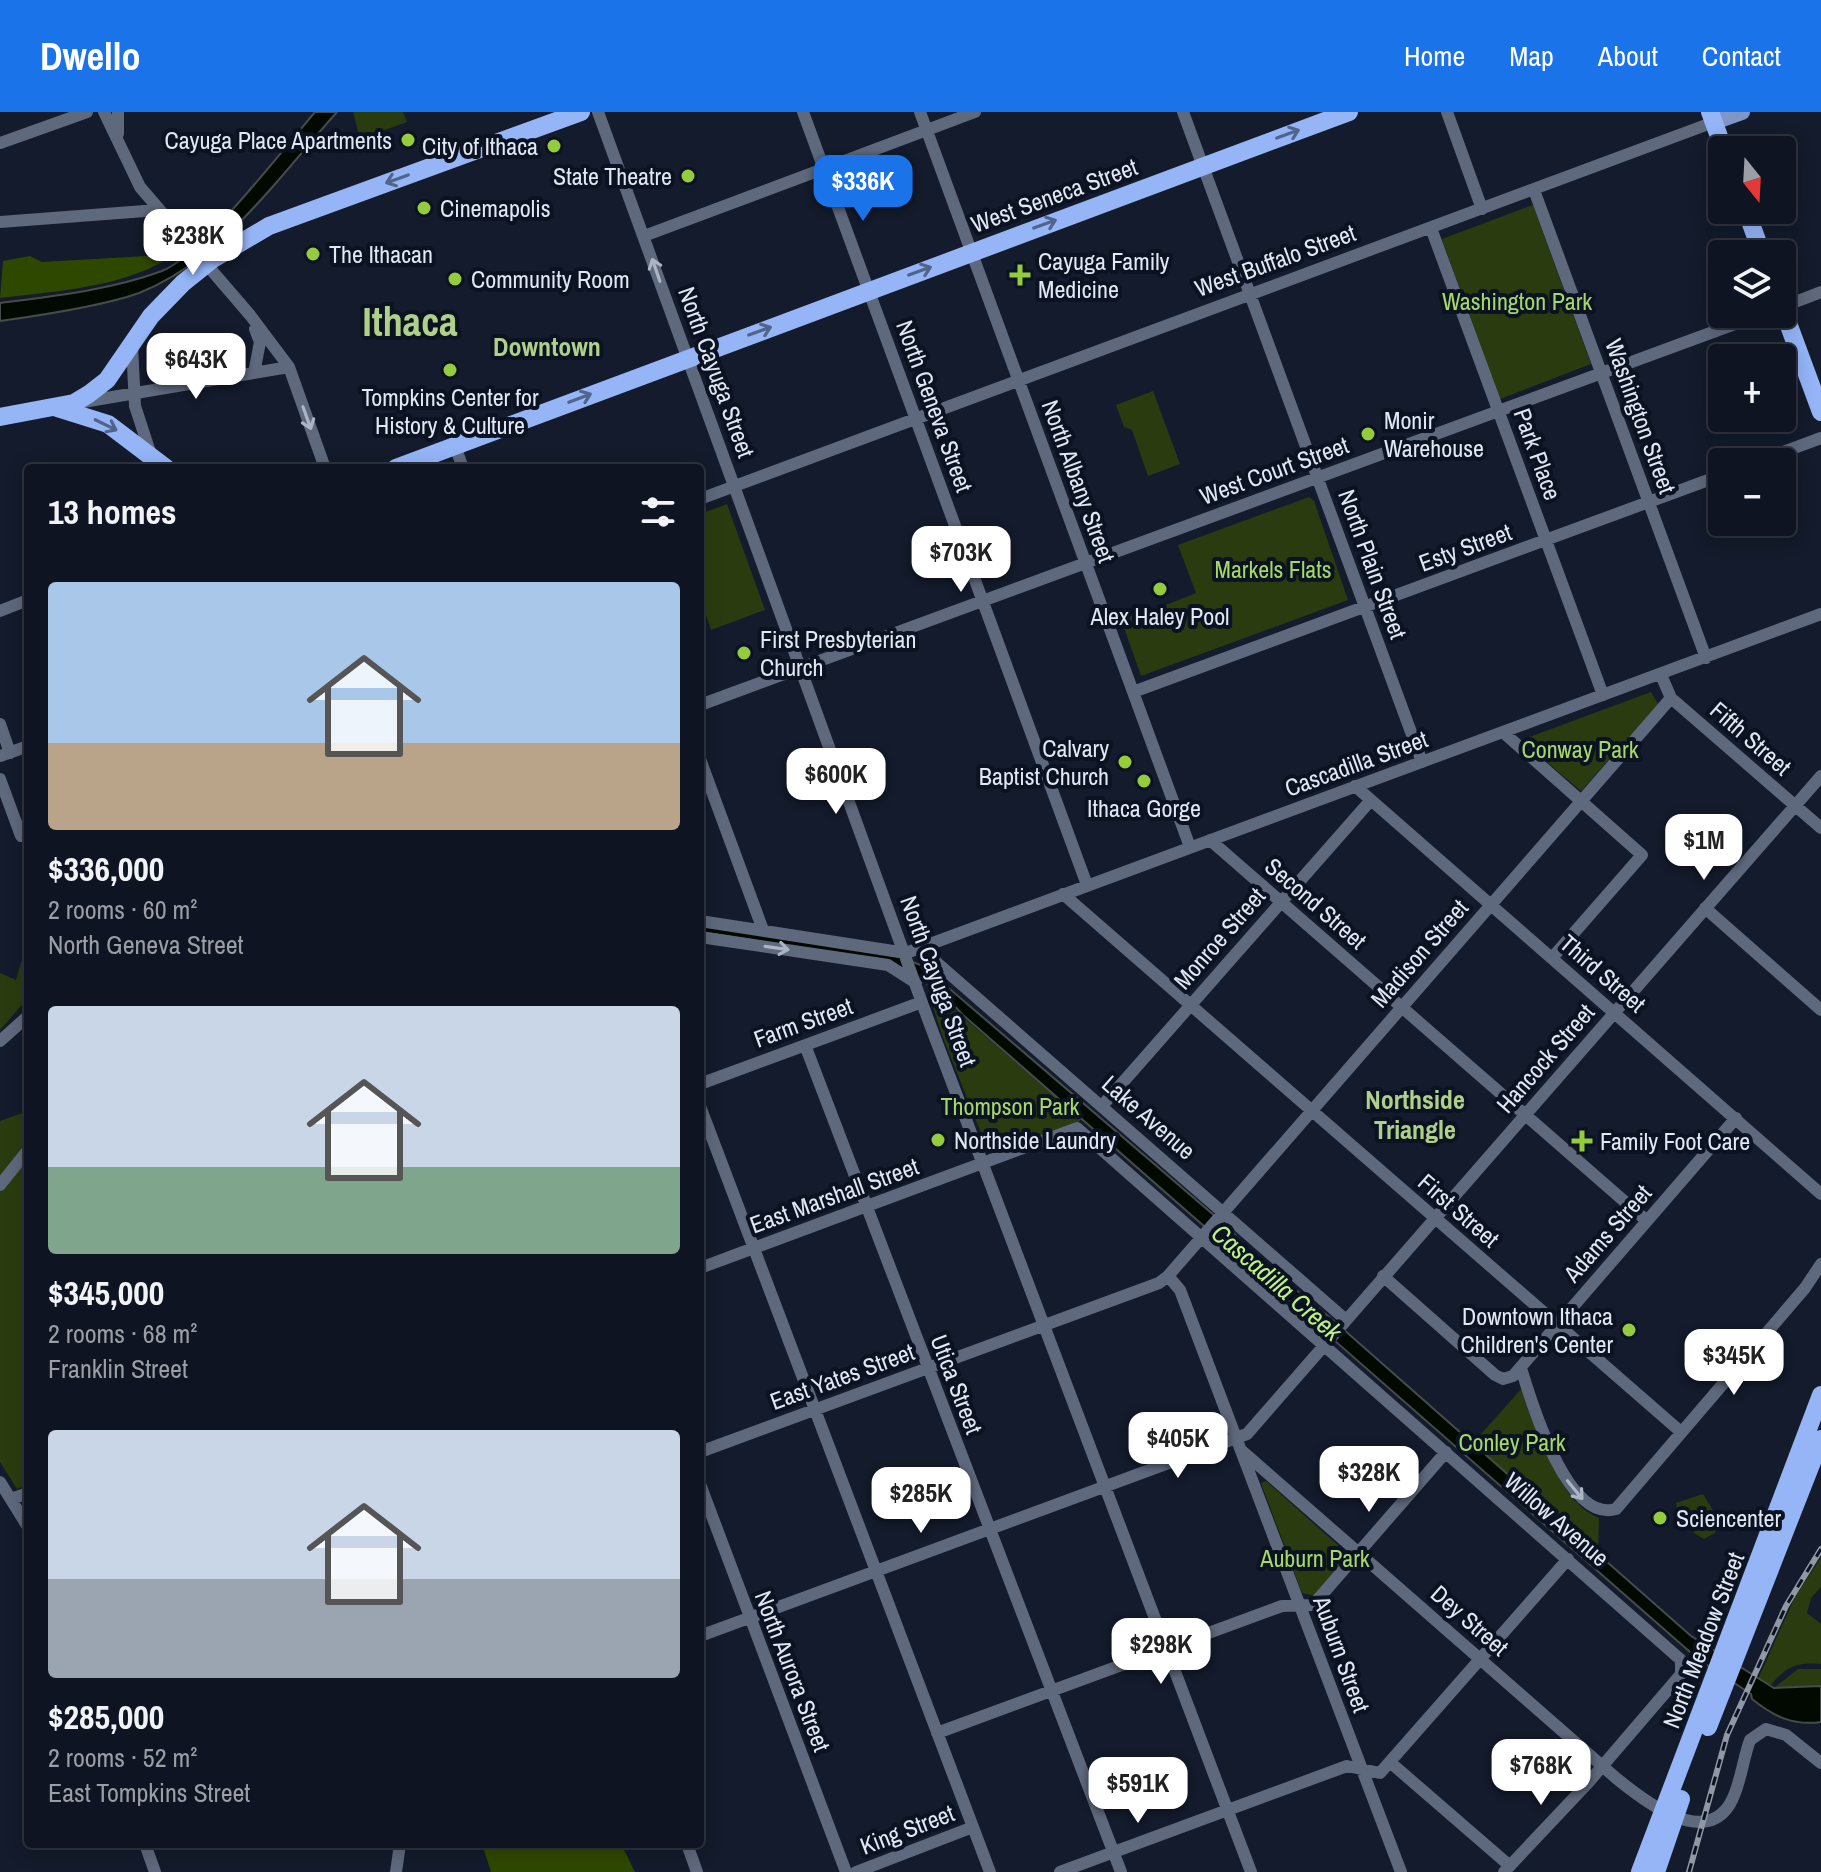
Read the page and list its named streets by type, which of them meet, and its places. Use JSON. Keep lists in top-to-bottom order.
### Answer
{
  "streets": {
    "highway": ["West Seneca Street", "North Meadow Street"],
    "main road": ["West Buffalo Street"],
    "street": [
      "North Cayuga Street",
      "North Geneva Street",
      "Washington Street",
      "Park Place",
      "West Court Street",
      "North Albany Street",
      "Esty Street",
      "North Plain Street",
      "Fifth Street",
      "Cascadilla Street",
      "Second Street",
      "Monroe Street",
      "Madison Street",
      "Third Street",
      "Farm Street",
      "Hancock Street",
      "Lake Avenue",
      "East Marshall Street",
      "First Street",
      "Adams Street",
      "East Yates Street",
      "Utica Street",
      "Willow Avenue",
      "Dey Street",
      "Auburn Street",
      "North Aurora Street",
      "King Street"
    ]
  },
  "crossings": [
    ["West Seneca Street", "North Cayuga Street"],
    ["West Seneca Street", "North Geneva Street"],
    ["West Seneca Street", "North Albany Street"],
    ["West Seneca Street", "North Plain Street"],
    ["West Buffalo Street", "North Cayuga Street"],
    ["West Buffalo Street", "North Geneva Street"],
    ["West Buffalo Street", "Washington Street"],
    ["West Buffalo Street", "Park Place"],
    ["West Buffalo Street", "North Albany Street"],
    ["West Buffalo Street", "North Plain Street"],
    ["North Cayuga Street", "West Court Street"],
    ["North Cayuga Street", "Cascadilla Street"],
    ["North Cayuga Street", "Farm Street"],
    ["North Cayuga Street", "East Marshall Street"],
    ["North Cayuga Street", "East Yates Street"],
    ["North Geneva Street", "West Court Street"],
    ["North Geneva Street", "Cascadilla Street"],
    ["Washington Street", "West Court Street"],
    ["Washington Street", "Esty Street"],
    ["Washington Street", "Cascadilla Street"],
    ["Park Place", "West Court Street"],
    ["Park Place", "Esty Street"],
    ["Park Place", "Cascadilla Street"],
    ["West Court Street", "North Albany Street"],
    ["West Court Street", "North Plain Street"],
    ["North Albany Street", "Esty Street"],
    ["North Albany Street", "Cascadilla Street"],
    ["Esty Street", "North Plain Street"],
    ["North Plain Street", "Cascadilla Street"],
    ["Fifth Street", "Cascadilla Street"],
    ["Fifth Street", "Madison Street"],
    ["Fifth Street", "Hancock Street"],
    ["Cascadilla Street", "Second Street"],
    ["Cascadilla Street", "Third Street"],
    ["Cascadilla Street", "Lake Avenue"],
    ["Cascadilla Street", "First Street"],
    ["Second Street", "Monroe Street"],
    ["Second Street", "Madison Street"],
    ["Second Street", "Hancock Street"],
    ["Second Street", "Adams Street"],
    ["Monroe Street", "Third Street"],
    ["Monroe Street", "Lake Avenue"],
    ["Monroe Street", "First Street"],
    ["Madison Street", "Third Street"],
    ["Madison Street", "Lake Avenue"],
    ["Madison Street", "First Street"],
    ["Madison Street", "East Yates Street"],
    ["Madison Street", "Willow Avenue"],
    ["Madison Street", "Auburn Street"],
    ["Third Street", "Hancock Street"],
    ["Third Street", "Adams Street"],
    ["Farm Street", "Utica Street"],
    ["Hancock Street", "Lake Avenue"],
    ["Hancock Street", "First Street"],
    ["Hancock Street", "Willow Avenue"],
    ["Hancock Street", "Dey Street"],
    ["Hancock Street", "Auburn Street"],
    ["East Marshall Street", "Utica Street"],
    ["East Marshall Street", "Willow Avenue"],
    ["First Street", "Adams Street"],
    ["East Yates Street", "Utica Street"],
    ["East Yates Street", "Auburn Street"],
    ["Willow Avenue", "Dey Street"],
    ["Dey Street", "North Meadow Street"],
    ["Dey Street", "Auburn Street"]
  ],
  "one_way": ["West Seneca Street"],
  "districts": ["Ithaca", "Downtown", "Northside Triangle"],
  "water": ["Cascadilla Creek"],
  "parks": [
    "Washington Park",
    "Markels Flats",
    "Conway Park",
    "Thompson Park",
    "Conley Park",
    "Auburn Park"
  ],
  "places": {
    "other": [
      "Cayuga Place Apartments",
      "City of Ithaca",
      "State Theatre",
      "Cinemapolis",
      "The Ithacan",
      "Community Room",
      "Tompkins Center for History & Culture",
      "Monir Warehouse",
      "Alex Haley Pool",
      "First Presbyterian Church",
      "Calvary Baptist Church",
      "Ithaca Gorge",
      "Northside Laundry",
      "Downtown Ithaca Children's Center",
      "Sciencenter"
    ],
    "health": ["Cayuga Family Medicine", "Family Foot Care"]
  },
  "north": "bottom",
  "page": {
    "header": "Dwello",
    "nav": [
      "Home",
      "Map",
      "About",
      "Contact"
    ],
    "map_buttons": ["+", "−"],
    "price": [
      "$336K",
      "$238K",
      "$643K",
      "$703K",
      "$600K",
      "$1M",
      "$345K",
      "$405K",
      "$328K",
      "$285K",
      "$298K",
      "$768K",
      "$591K"
    ],
    "heading": "13 homes",
    "list": [
      {
        "name": "$336,000",
        "note": "2 rooms · 60 m² · North Geneva Street"
      },
      {
        "name": "$345,000",
        "note": "2 rooms · 68 m² · Franklin Street"
      },
      {
        "name": "$285,000",
        "note": "2 rooms · 52 m² · East Tompkins Street"
      }
    ]
  }
}
